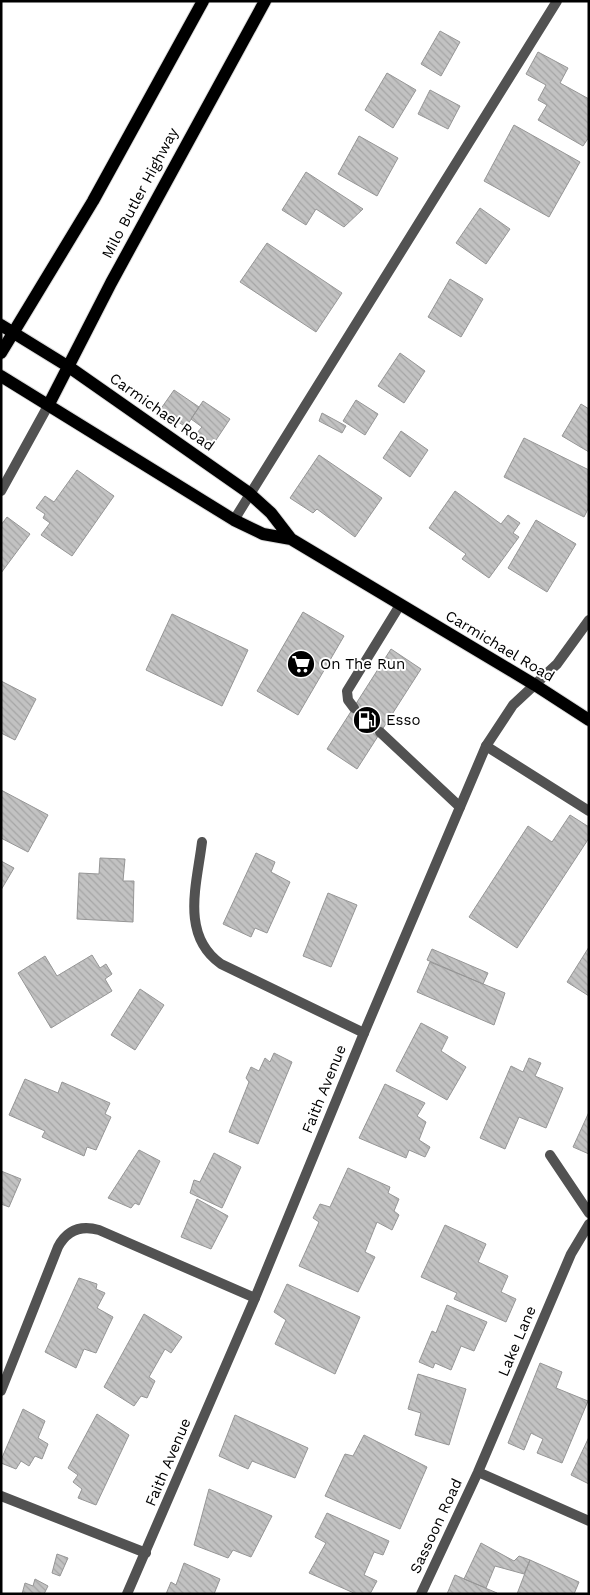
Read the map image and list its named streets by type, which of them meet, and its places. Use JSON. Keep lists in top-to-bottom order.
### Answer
{
  "streets": {
    "main road": ["Milo Butler Highway", "Carmichael Road"],
    "street": ["Faith Avenue", "Lake Lane", "Sassoon Road"]
  },
  "crossings": [
    ["Milo Butler Highway", "Carmichael Road"],
    ["Carmichael Road", "Faith Avenue"],
    ["Lake Lane", "Sassoon Road"]
  ],
  "places": {
    "supermarket": ["On The Run"],
    "fuel station": ["Esso"]
  }
}
